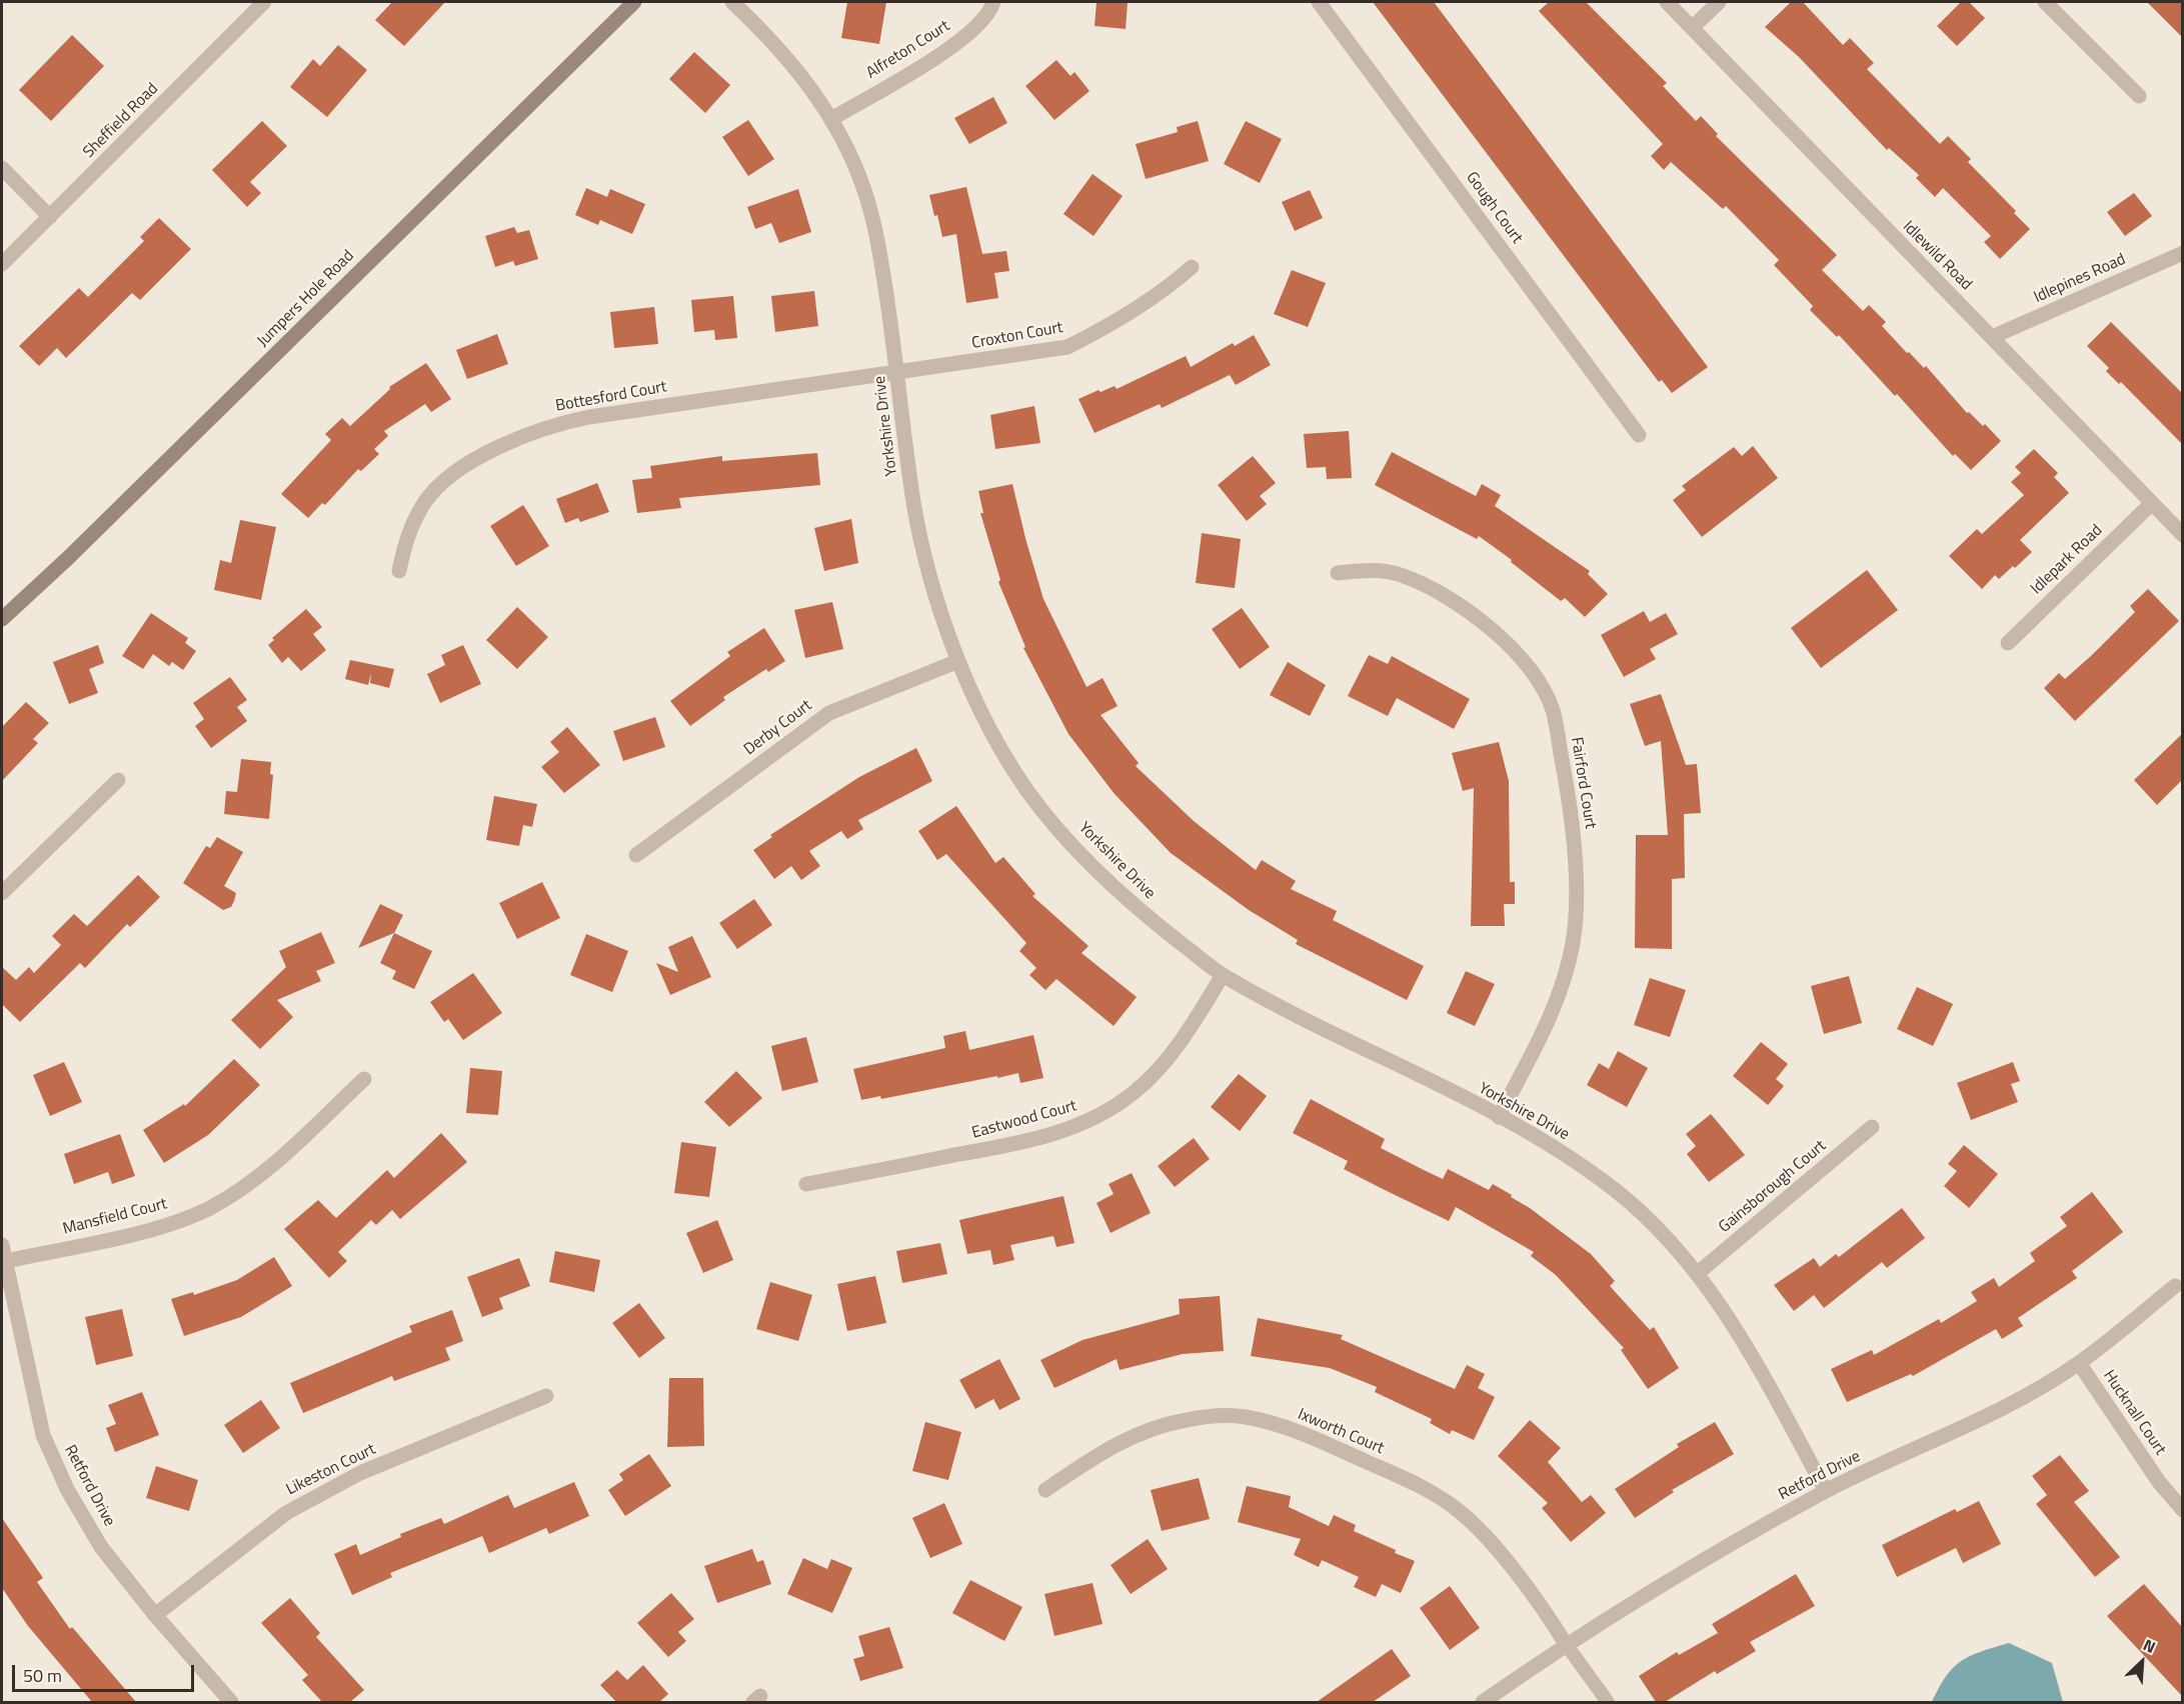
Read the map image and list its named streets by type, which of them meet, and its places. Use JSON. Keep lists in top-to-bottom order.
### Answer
{
  "streets": {
    "main road": ["Jumpers Hole Road"],
    "street": [
      "Alfreton Court",
      "Sheffield Road",
      "Gough Court",
      "Idlewild Road",
      "Idlepines Road",
      "Croxton Court",
      "Bottesford Court",
      "Yorkshire Drive",
      "Idlepark Road",
      "Derby Court",
      "Fairford Court",
      "Eastwood Court",
      "Gainsborough Court",
      "Mansfield Court",
      "Hucknall Court",
      "Ixworth Court",
      "Likeston Court",
      "Retford Drive"
    ]
  },
  "crossings": [
    ["Alfreton Court", "Yorkshire Drive"],
    ["Idlewild Road", "Idlepines Road"],
    ["Idlewild Road", "Idlepark Road"],
    ["Croxton Court", "Bottesford Court"],
    ["Croxton Court", "Yorkshire Drive"],
    ["Bottesford Court", "Yorkshire Drive"],
    ["Yorkshire Drive", "Derby Court"],
    ["Yorkshire Drive", "Fairford Court"],
    ["Yorkshire Drive", "Eastwood Court"],
    ["Yorkshire Drive", "Gainsborough Court"],
    ["Yorkshire Drive", "Retford Drive"],
    ["Mansfield Court", "Retford Drive"],
    ["Hucknall Court", "Retford Drive"],
    ["Ixworth Court", "Retford Drive"],
    ["Likeston Court", "Retford Drive"]
  ],
  "scale_bar": "50 m",
  "north": "top right"
}
